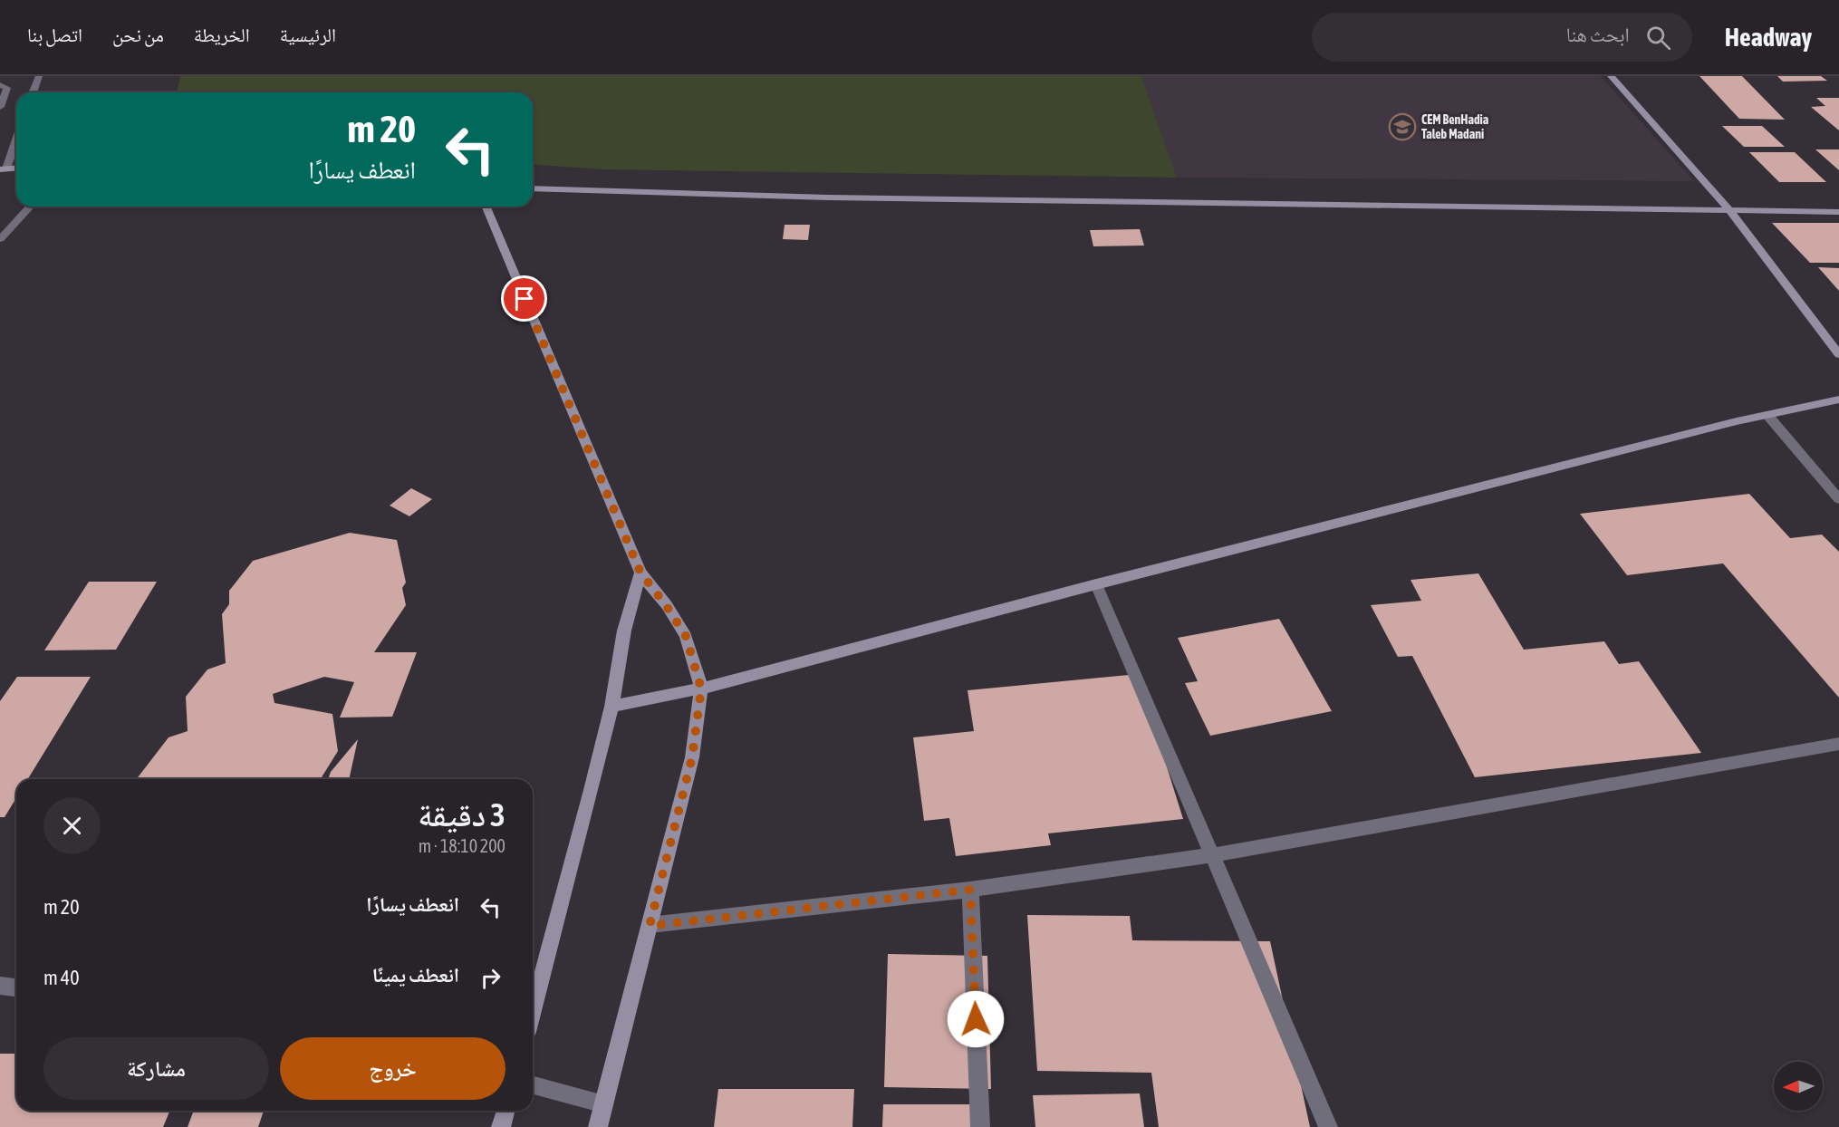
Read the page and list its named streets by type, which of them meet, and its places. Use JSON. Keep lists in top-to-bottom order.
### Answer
{
  "places": {
    "school or university": ["CEM BenHadia Taleb Madani"]
  },
  "north": "left",
  "page": {
    "header": "Headway",
    "search": "ابحث هنا",
    "nav": [
      "الرئيسية",
      "الخريطة",
      "من نحن",
      "اتصل بنا"
    ],
    "turn": ["20 m", "انعطف يسارًا"],
    "heading": ["3 دقيقة", "200 m · 18:10"],
    "list": [
      {
        "name": "انعطف يسارًا",
        "value": "20 m"
      },
      {
        "name": "انعطف يمينًا",
        "value": "40 m"
      }
    ],
    "buttons": ["خروج", "مشاركة"]
  }
}
